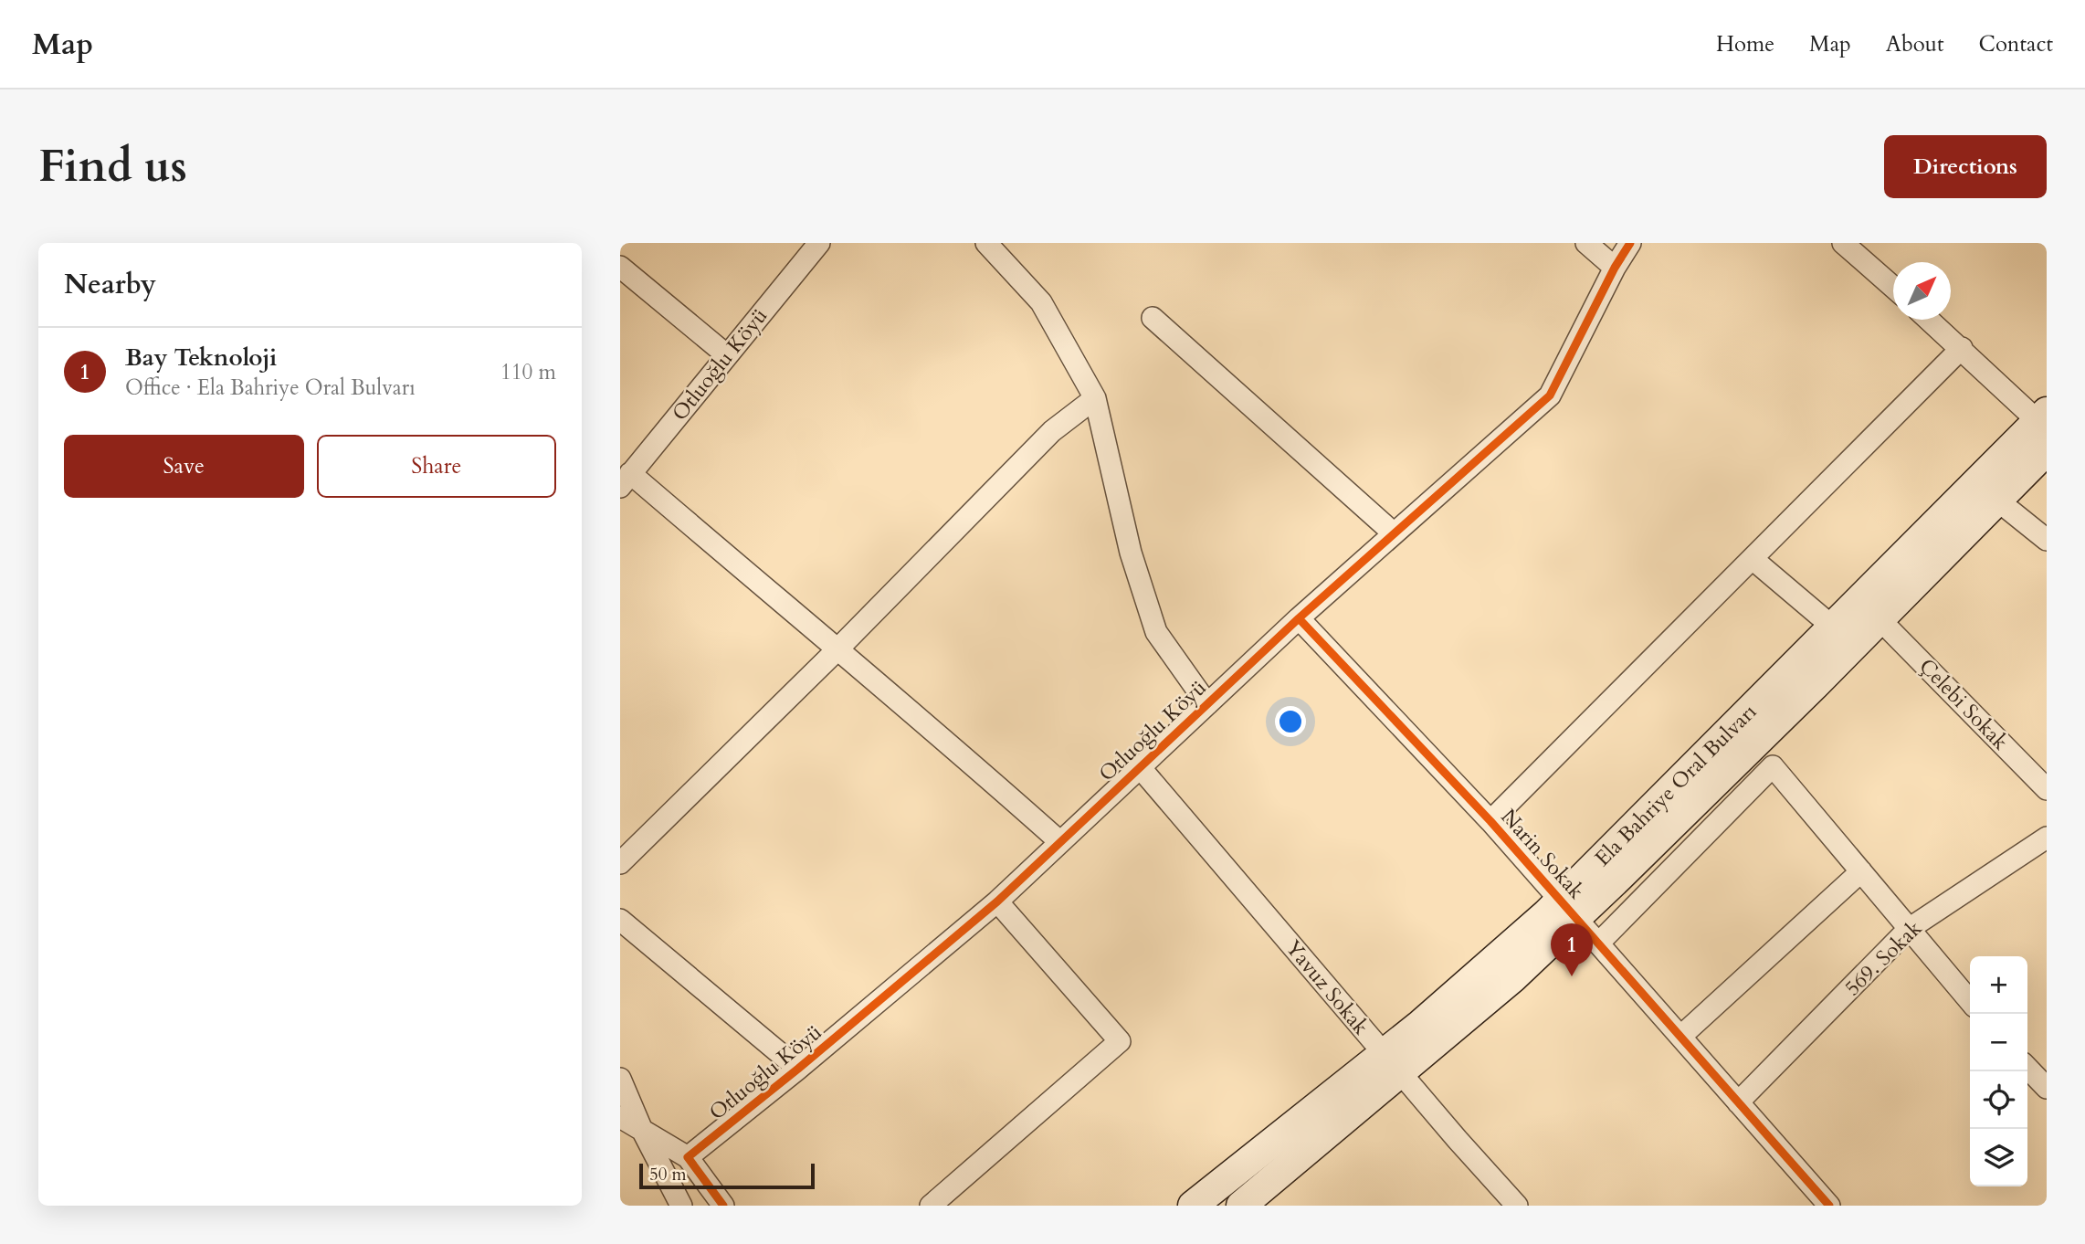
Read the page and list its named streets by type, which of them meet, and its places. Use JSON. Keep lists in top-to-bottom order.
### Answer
{
  "streets": {
    "main road": ["Ela Bahriye Oral Bulvarı"],
    "street": [
      "Otluoğlu Köyü",
      "Çelebi Sokak",
      "Narin Sokak",
      "569. Sokak",
      "Yavuz Sokak"
    ]
  },
  "crossings": [
    ["Otluoğlu Köyü", "Narin Sokak"],
    ["Otluoğlu Köyü", "Yavuz Sokak"],
    ["Çelebi Sokak", "Ela Bahriye Oral Bulvarı"],
    ["Ela Bahriye Oral Bulvarı", "Narin Sokak"],
    ["Ela Bahriye Oral Bulvarı", "Yavuz Sokak"],
    ["Narin Sokak", "569. Sokak"]
  ],
  "scale_bar": "50 m",
  "north": "top right",
  "page": {
    "header": "Map",
    "nav": [
      "Home",
      "Map",
      "About",
      "Contact"
    ],
    "buttons": [
      "Directions",
      ["Save", "Share"]
    ],
    "title": "Find us",
    "heading": "Nearby",
    "list": [
      {
        "mark": "1",
        "name": "Bay Teknoloji",
        "note": "Office · Ela Bahriye Oral Bulvarı",
        "value": "110 m"
      }
    ],
    "pins": "1",
    "map_buttons": ["+", "−"],
    "scale": "50 m"
  }
}
